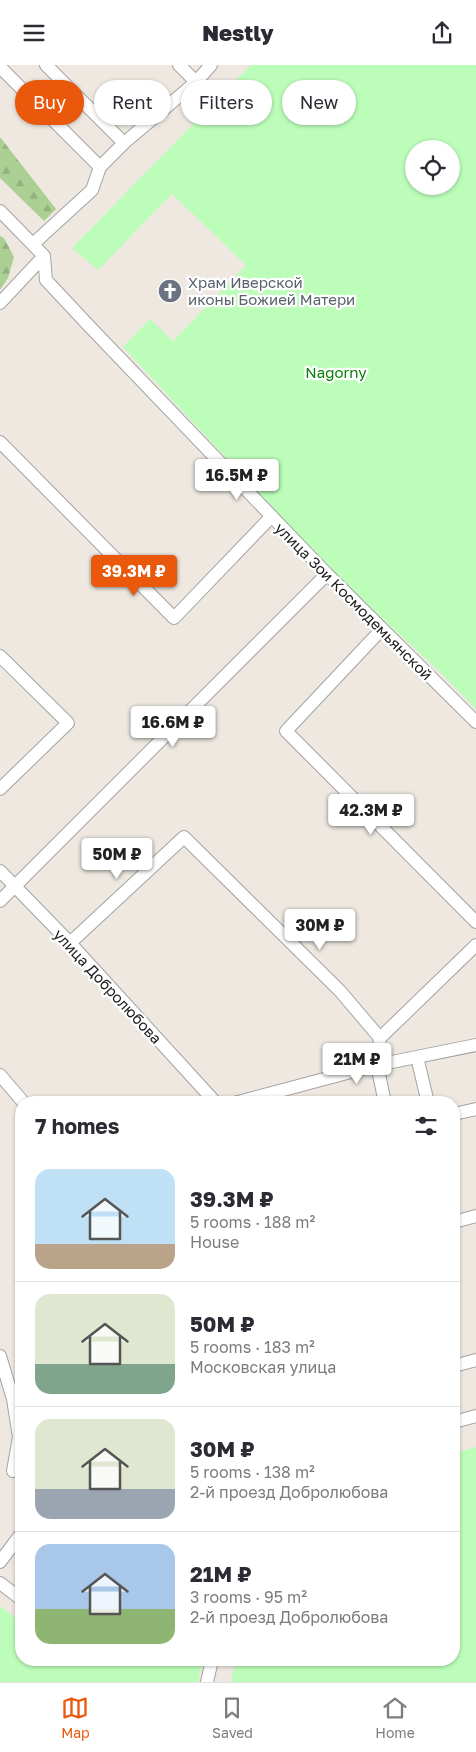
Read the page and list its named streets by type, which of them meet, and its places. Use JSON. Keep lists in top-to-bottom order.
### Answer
{
  "streets": {
    "street": ["улица Зои Космодемьянской", "улица Добролюбова"]
  },
  "parks": ["Nagorny"],
  "places": {
    "church": ["Храм Иверской иконы Божией Матери"]
  },
  "page": {
    "header": "Nestly",
    "chip": [
      "Buy",
      "Rent",
      "Filters",
      "New"
    ],
    "price": [
      "16.5M ₽",
      "39.3M ₽",
      "16.6M ₽",
      "42.3M ₽",
      "50M ₽",
      "30M ₽",
      "21M ₽"
    ],
    "heading": "7 homes",
    "list": [
      {
        "name": "39.3M ₽",
        "note": "5 rooms · 188 m² · House"
      },
      {
        "name": "50M ₽",
        "note": "5 rooms · 183 m² · Московская улица"
      },
      {
        "name": "30M ₽",
        "note": "5 rooms · 138 m² · 2-й проезд Добролюбова"
      },
      {
        "name": "21M ₽",
        "note": "3 rooms · 95 m² · 2-й проезд Добролюбова"
      }
    ],
    "tabs": ["Map", "Saved", "Home"]
  }
}
